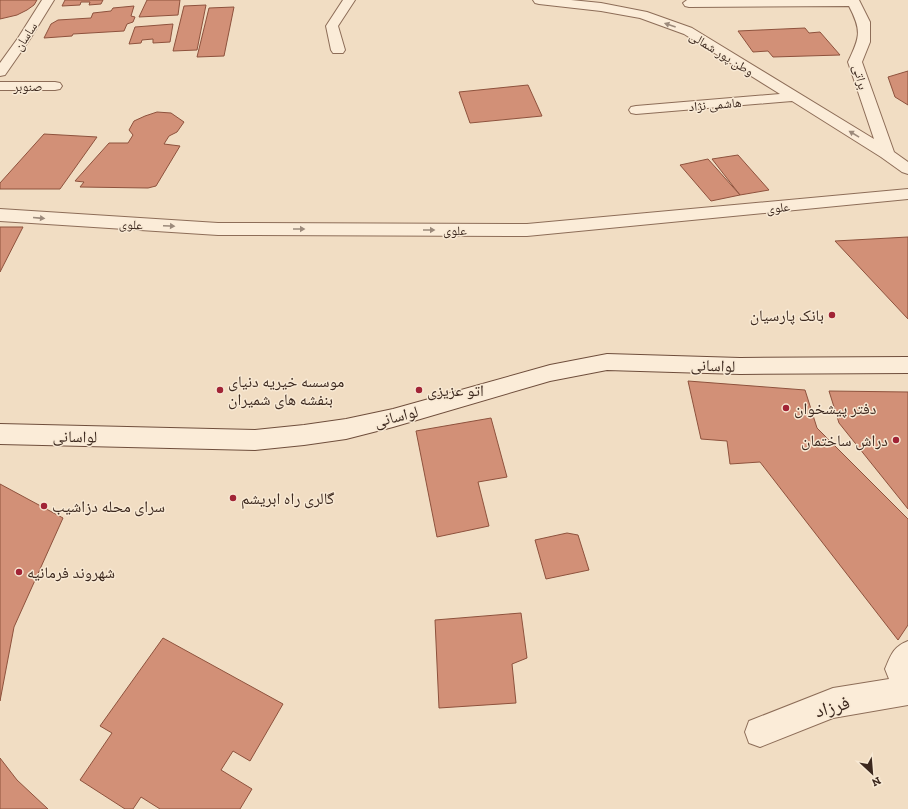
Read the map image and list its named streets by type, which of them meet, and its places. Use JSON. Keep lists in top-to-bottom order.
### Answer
{
  "streets": {
    "street": [
      "ساسان",
      "وطن پور شمالی",
      "براتی",
      "صنوبر",
      "هاشمی نژاد",
      "علوی",
      "لواسانی",
      "فرزاد"
    ]
  },
  "crossings": [
    ["وطن پور شمالی", "براتی"],
    ["وطن پور شمالی", "هاشمی نژاد"]
  ],
  "one_way": ["علوی"],
  "places": [
    "بانک پارسیان",
    "موسسه خیریه دنیای بنفشه های شمیران",
    "اتو عزیزی",
    "دفتر پیشخوان",
    "دراش ساختمان",
    "گالری راه ابریشم",
    "سرای محله دزاشیب",
    "شهروند فرمانیه"
  ],
  "north": "bottom right"
}
